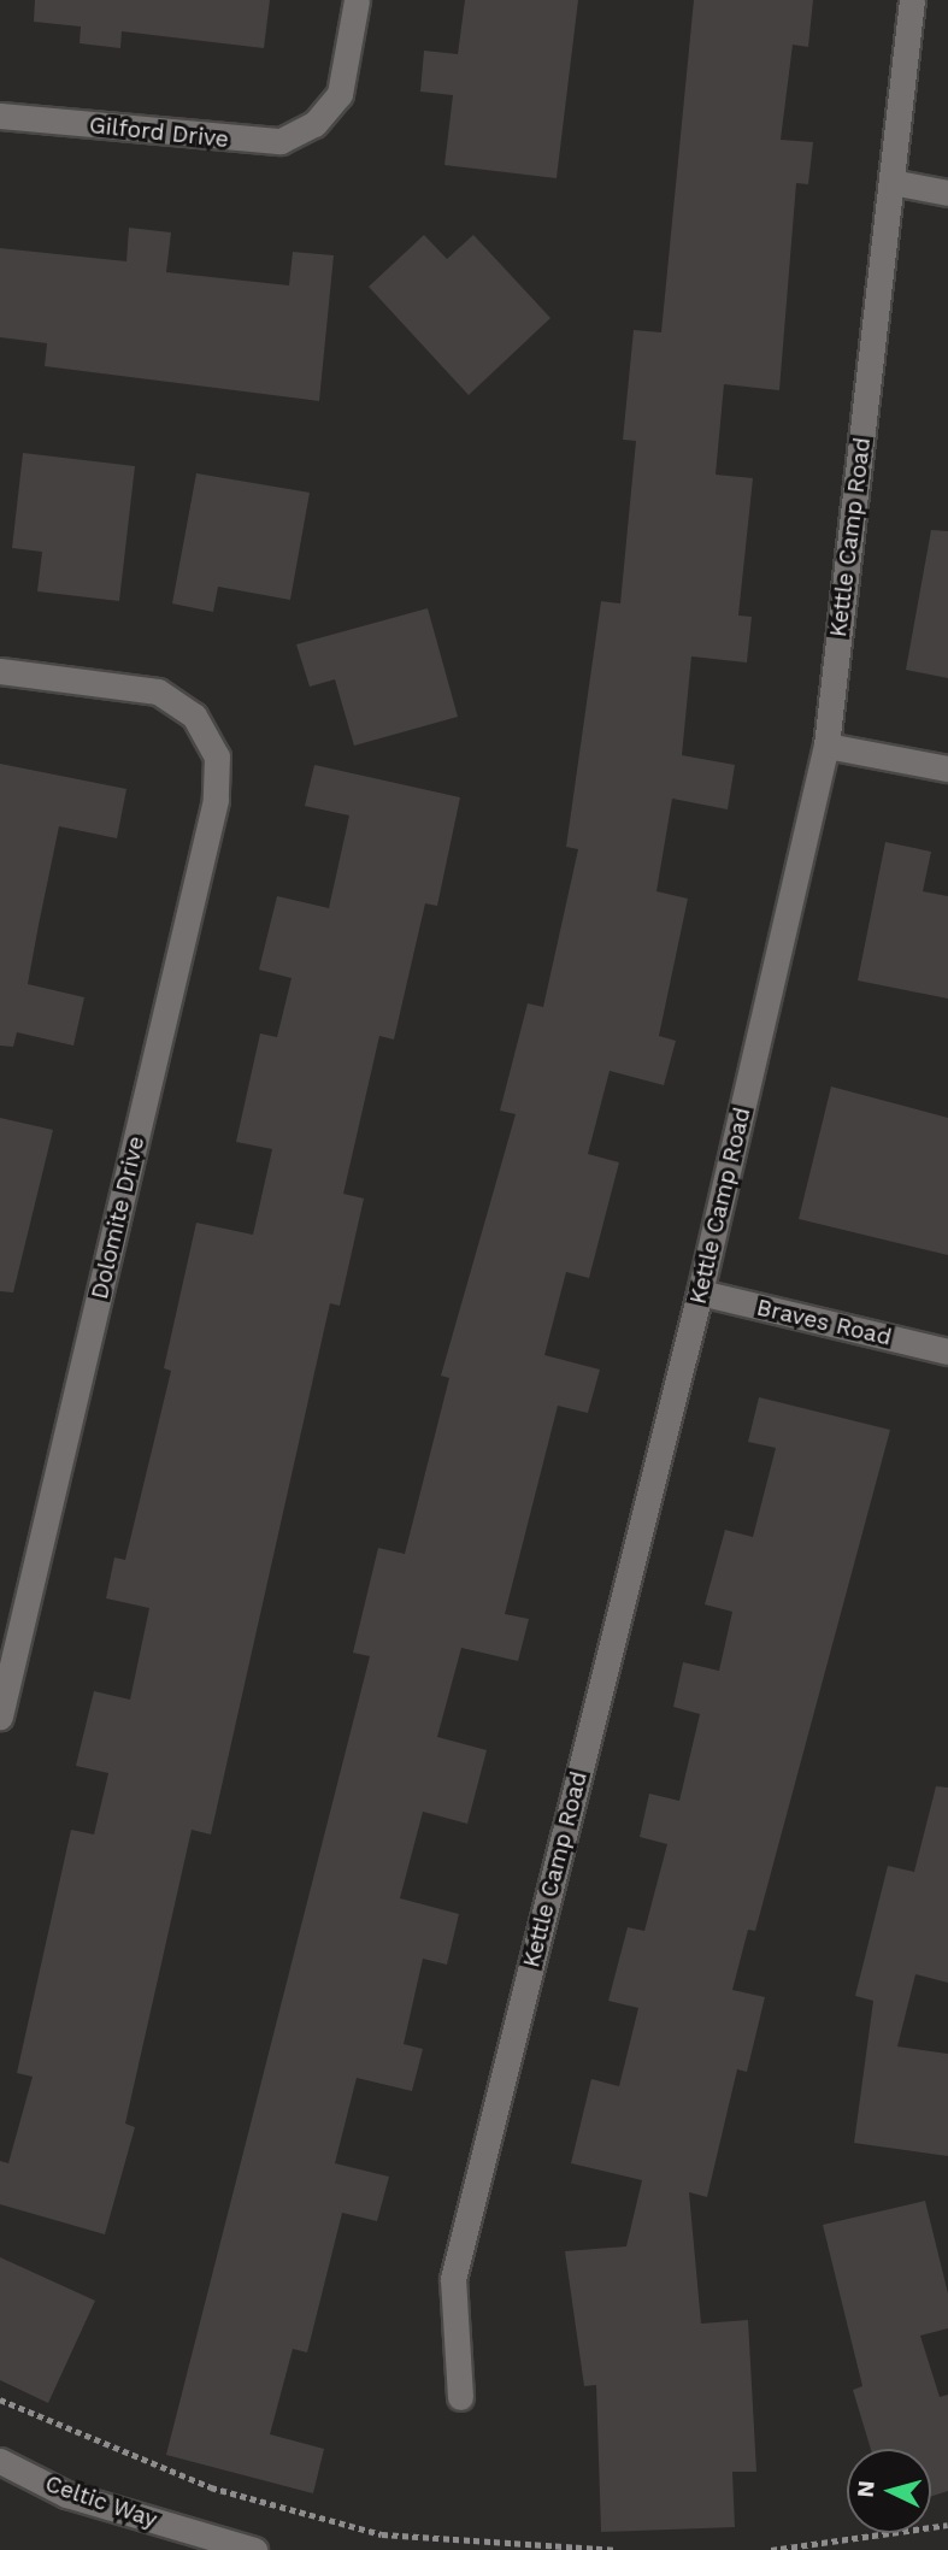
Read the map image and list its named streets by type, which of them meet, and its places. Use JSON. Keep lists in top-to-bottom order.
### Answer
{
  "streets": {
    "street": [
      "Gilford Drive",
      "Kettle Camp Road",
      "Dolomite Drive",
      "Braves Road",
      "Celtic Way"
    ]
  },
  "crossings": [
    ["Kettle Camp Road", "Braves Road"]
  ],
  "north": "left"
}
